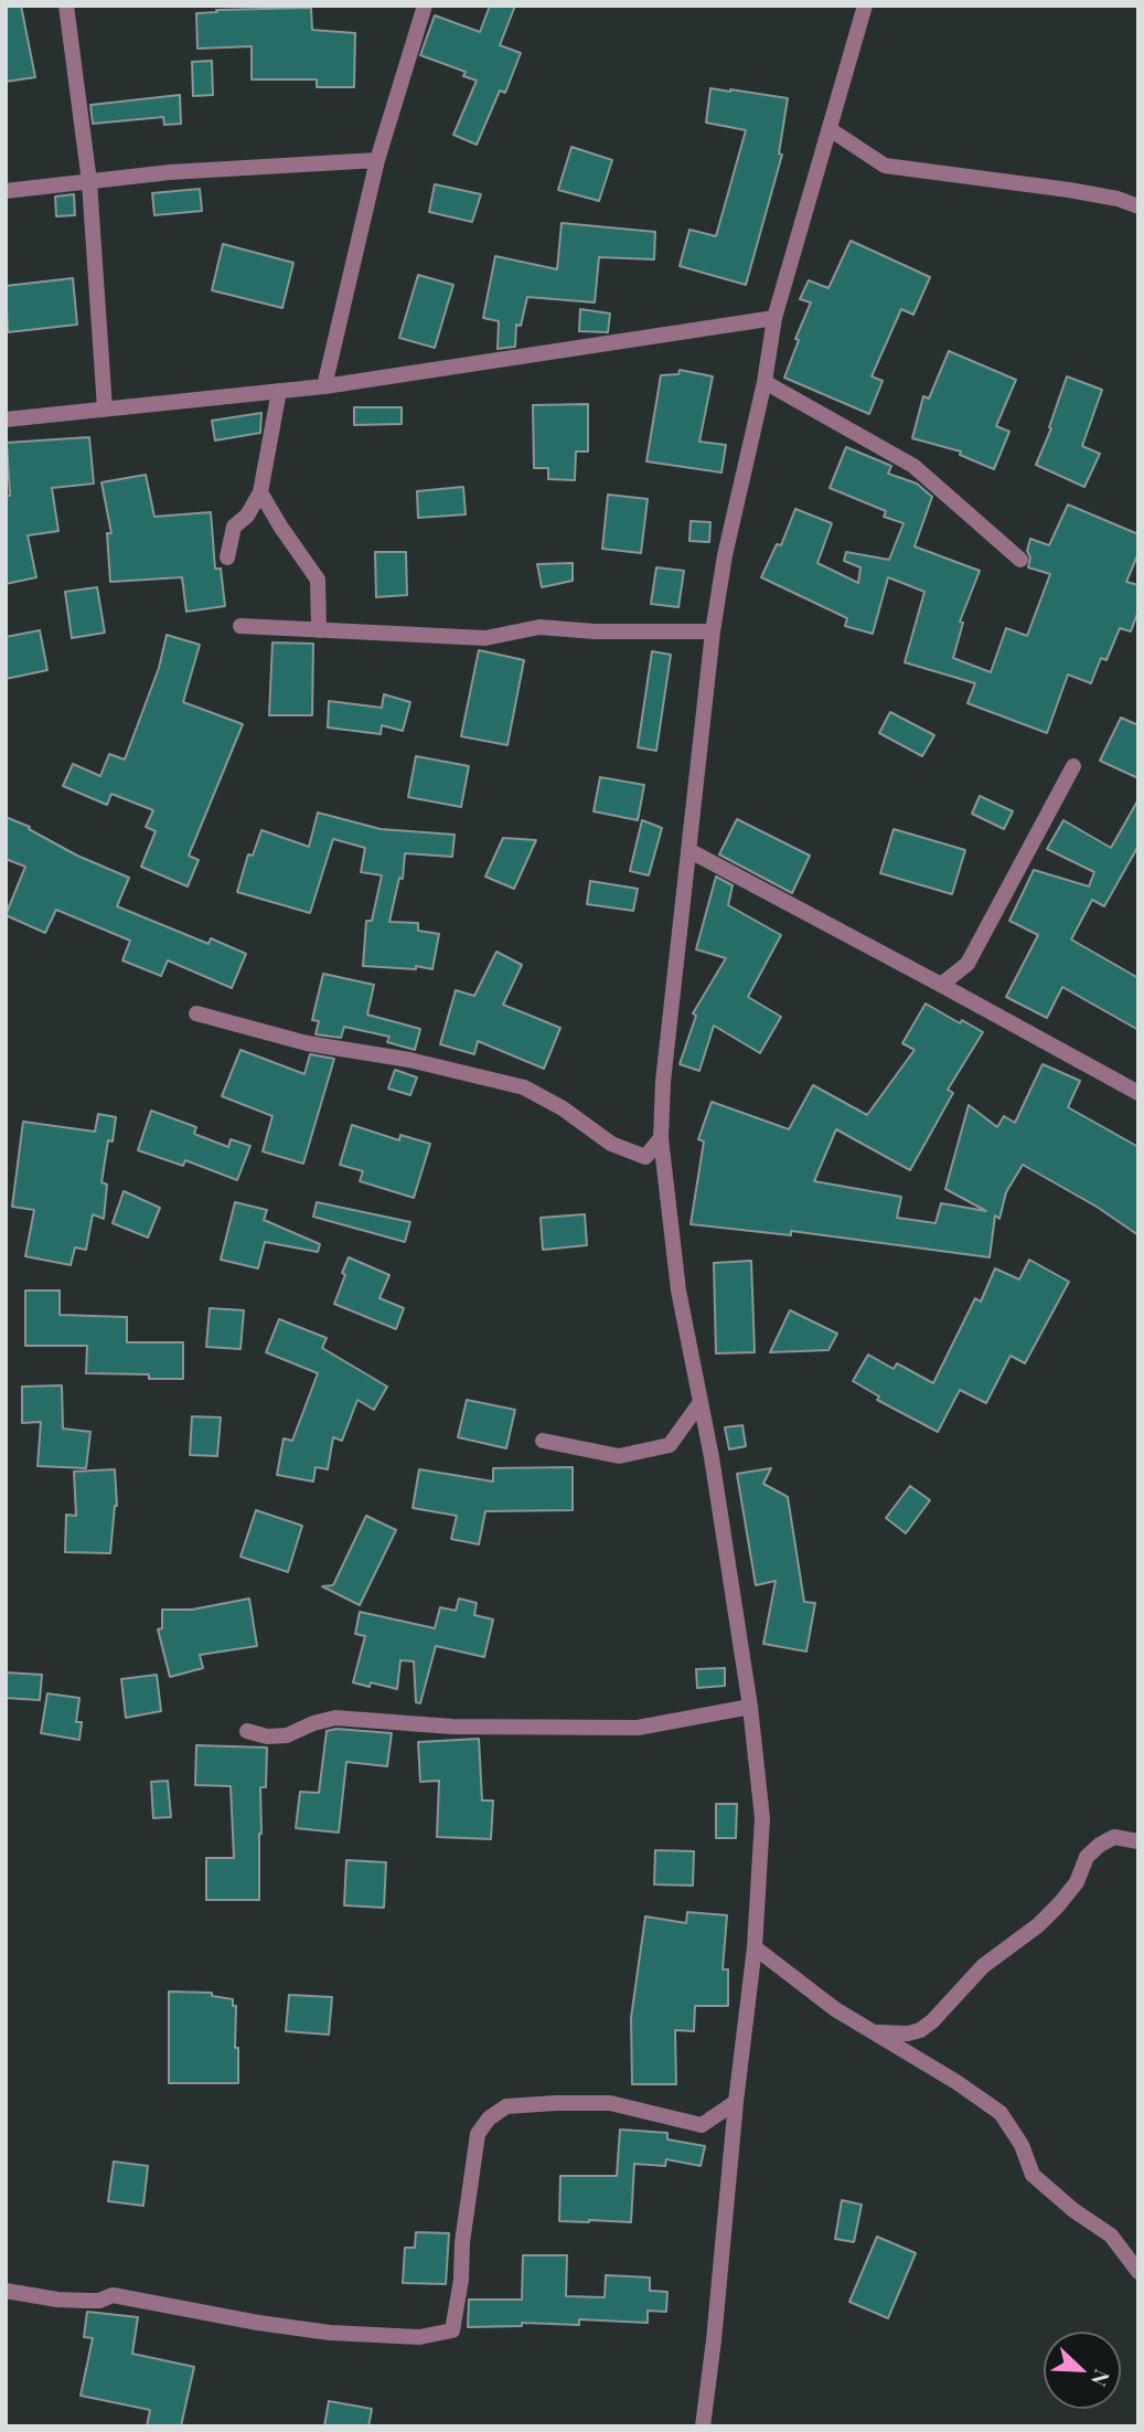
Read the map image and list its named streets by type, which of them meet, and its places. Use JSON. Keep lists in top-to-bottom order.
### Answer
{
  "north": "bottom right"
}
